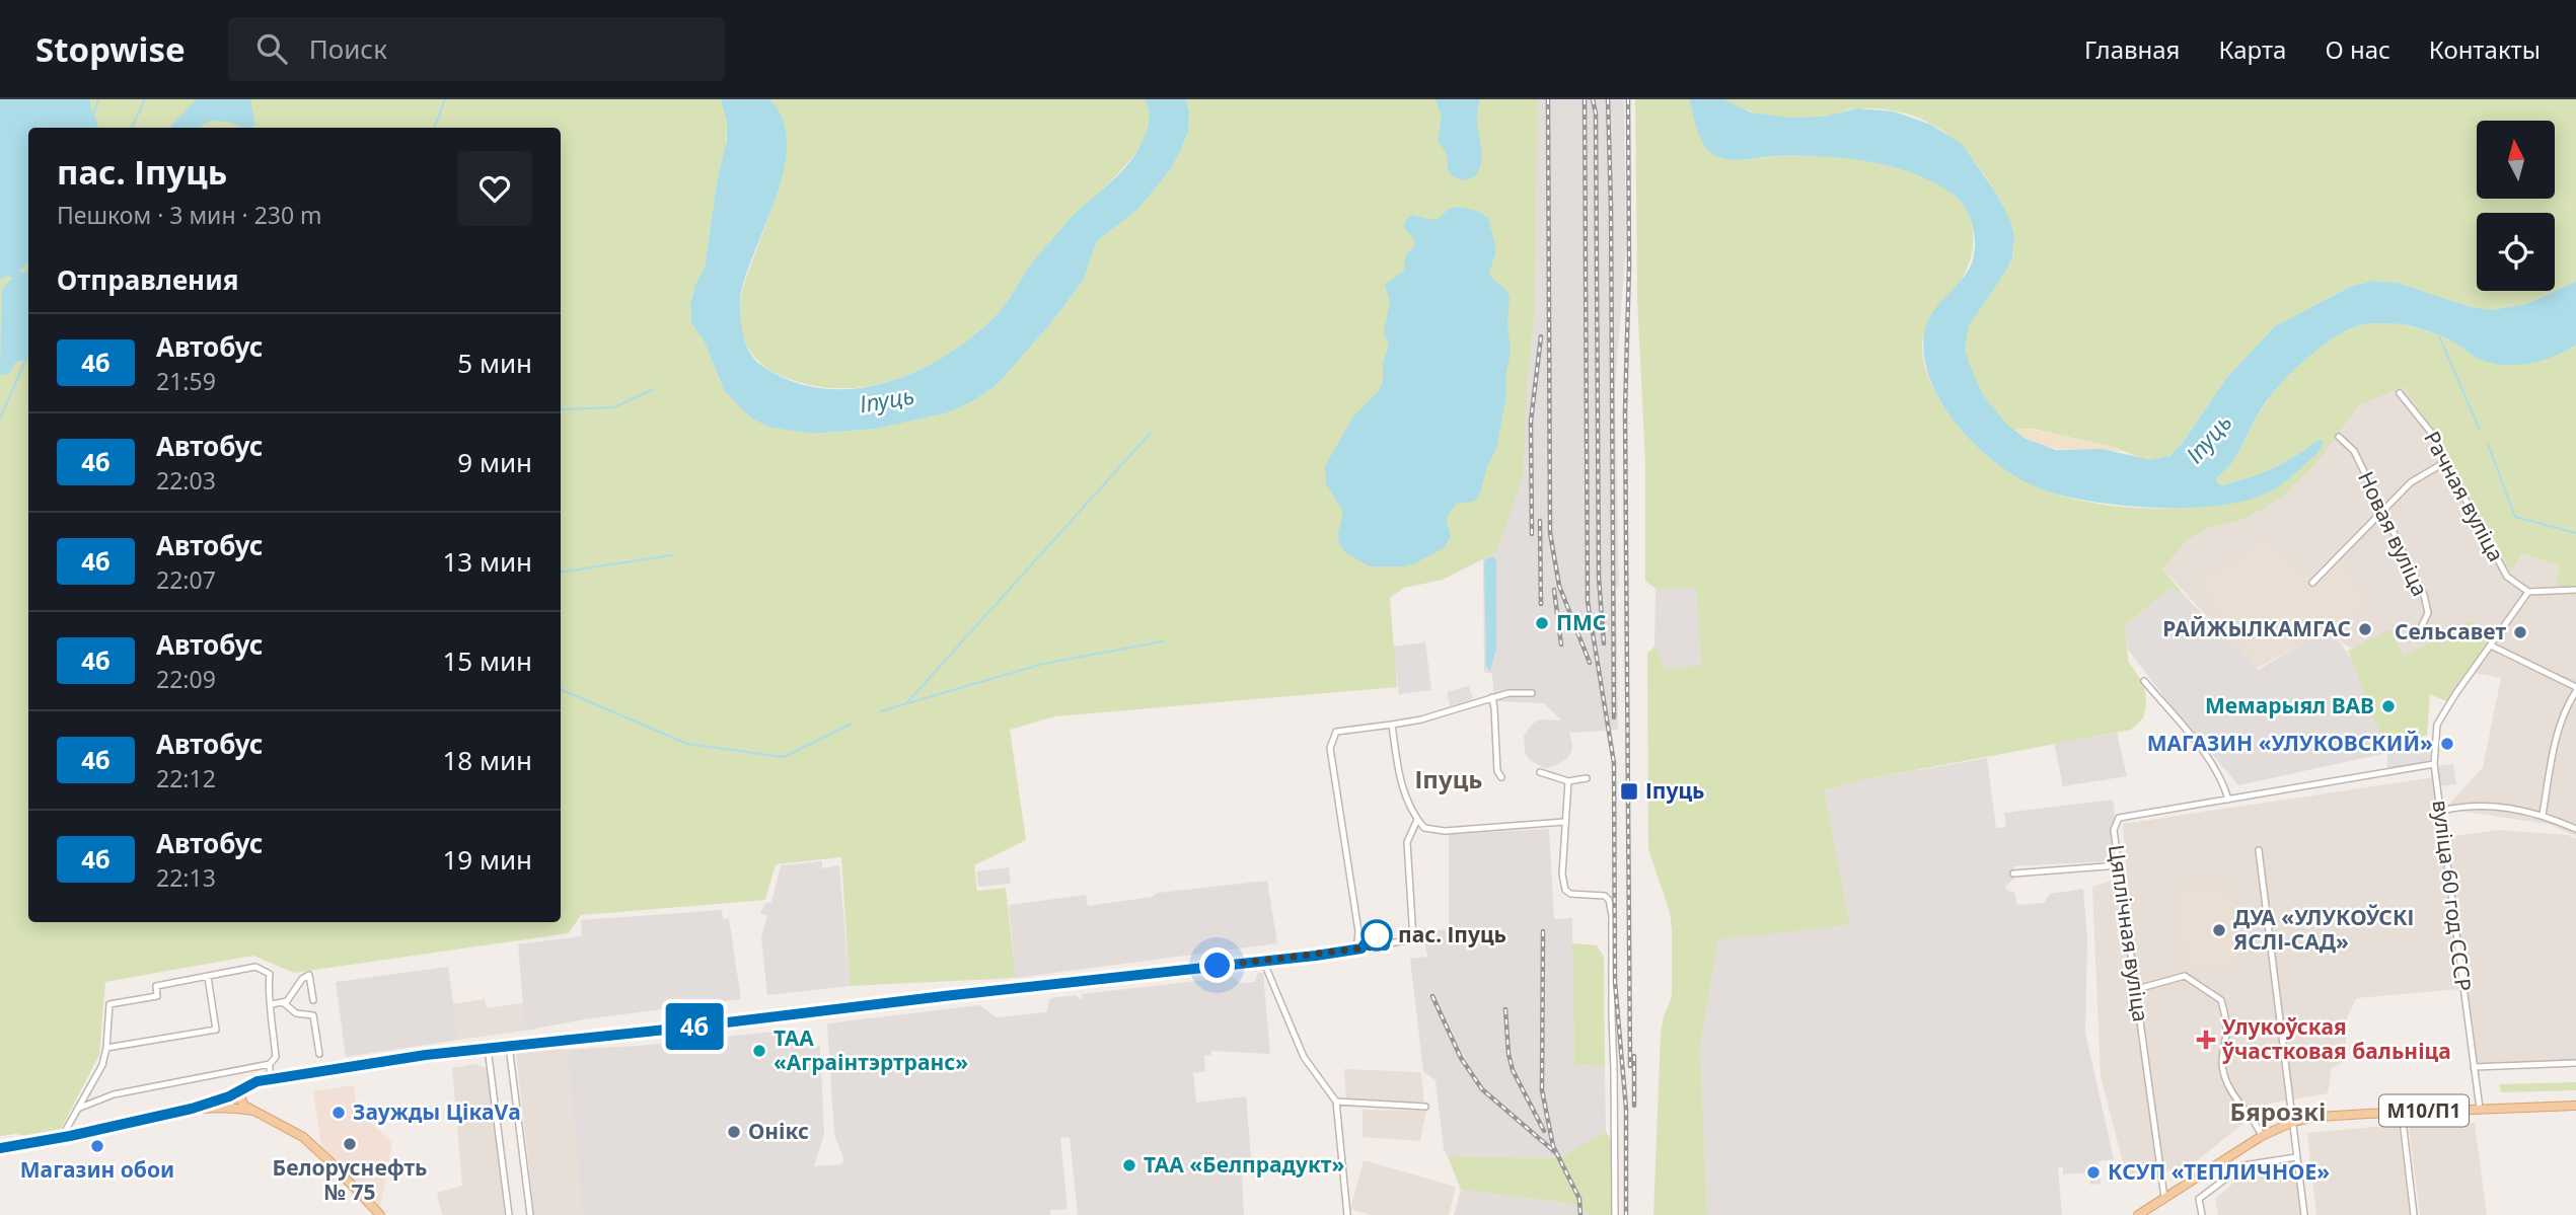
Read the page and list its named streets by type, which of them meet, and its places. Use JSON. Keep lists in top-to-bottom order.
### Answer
{
  "streets": {
    "main road": ["М10/П1"],
    "street": [
      "Рачная вуліца",
      "Новая вуліца",
      "вуліца 60 год СССР",
      "Цяплічная вуліца"
    ]
  },
  "crossings": [
    ["вуліца 60 год СССР", "Цяплічная вуліца"],
    ["вуліца 60 год СССР", "М10/П1"],
    ["Цяплічная вуліца", "М10/П1"]
  ],
  "districts": ["Іпуць", "Бярозкі"],
  "water": ["Іпуць"],
  "places": {
    "other": [
      "ПМС",
      "РАЙЖЫЛКАМГАС",
      "Сельсавет",
      "Мемарыял ВАВ",
      "МАГАЗИН «УЛУКОВСКИЙ»",
      "ДУА «УЛУКОЎСКІ ЯСЛІ-САД»",
      "пас. Іпуць",
      "ТАА «Аграінтэртранс»",
      "Заужды ЦікаVа",
      "Онікс",
      "Белоруснефть № 75",
      "Магазин обои",
      "ТАА «Белпрадукт»",
      "КСУП «ТЕПЛИЧНОЕ»"
    ],
    "transit": ["Іпуць"],
    "health": ["Улукоўская ўчастковая бальніца"]
  },
  "lines": ["bus line 4б"],
  "north": "top",
  "page": {
    "header": "Stopwise",
    "search": "Поиск",
    "nav": [
      "Главная",
      "Карта",
      "О нас",
      "Контакты"
    ],
    "on_map": "4б",
    "heading": [
      ["пас. Іпуць", "Пешком · 3 мин · 230 m"],
      "Отправления"
    ],
    "list": [
      {
        "mark": "4б",
        "name": "Автобус",
        "note": "21:59",
        "value": "5 мин"
      },
      {
        "mark": "4б",
        "name": "Автобус",
        "note": "22:03",
        "value": "9 мин"
      },
      {
        "mark": "4б",
        "name": "Автобус",
        "note": "22:07",
        "value": "13 мин"
      },
      {
        "mark": "4б",
        "name": "Автобус",
        "note": "22:09",
        "value": "15 мин"
      },
      {
        "mark": "4б",
        "name": "Автобус",
        "note": "22:12",
        "value": "18 мин"
      },
      {
        "mark": "4б",
        "name": "Автобус",
        "note": "22:13",
        "value": "19 мин"
      }
    ]
  }
}
